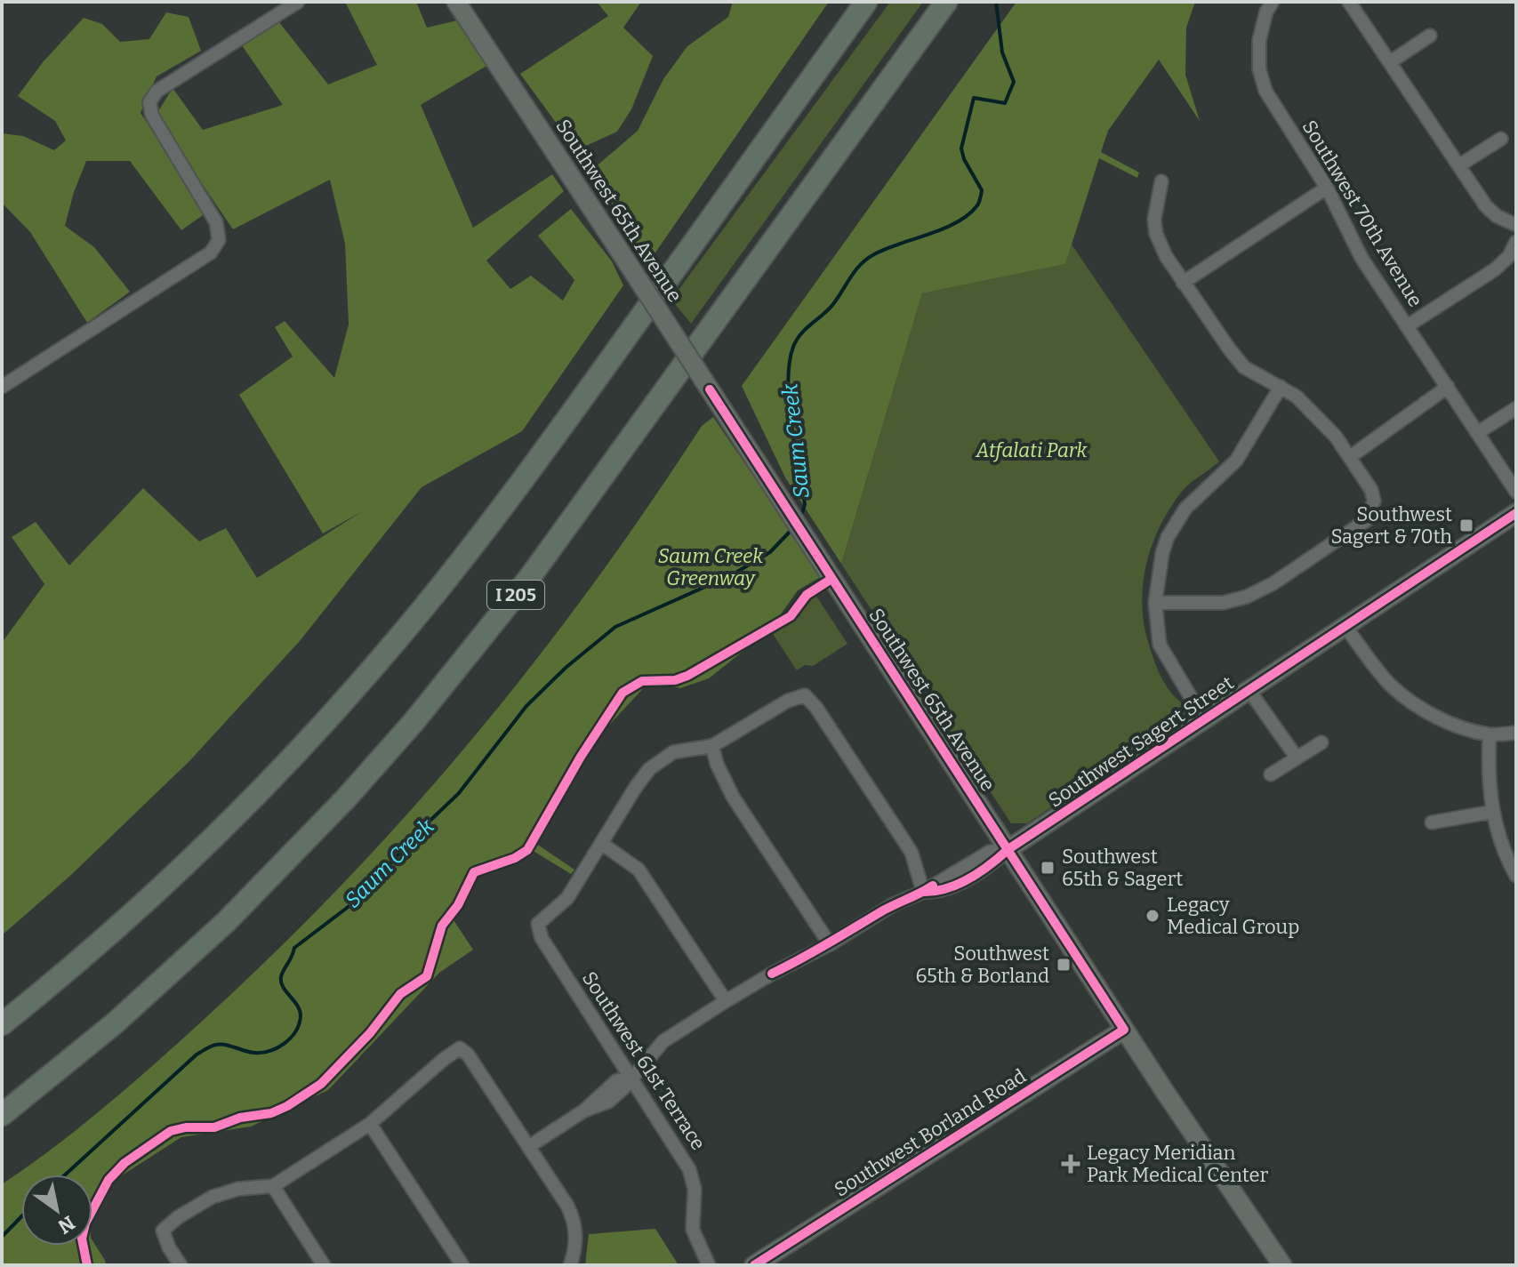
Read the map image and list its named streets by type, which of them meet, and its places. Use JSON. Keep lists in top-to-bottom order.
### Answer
{
  "streets": {
    "highway": ["I 205"],
    "main road": ["Southwest 65th Avenue", "Southwest Sagert Street", "Southwest Borland Road"],
    "street": ["Southwest 70th Avenue", "Southwest 61st Terrace"]
  },
  "crossings": [
    ["Southwest 65th Avenue", "Southwest Sagert Street"],
    ["Southwest 65th Avenue", "Southwest Borland Road"],
    ["Southwest Sagert Street", "Southwest 61st Terrace"]
  ],
  "water": ["Saum Creek"],
  "parks": ["Atfalati Park", "Saum Creek Greenway"],
  "places": {
    "transit": ["Southwest Sagert & 70th", "Southwest 65th & Sagert", "Southwest 65th & Borland"],
    "other": ["Legacy Medical Group"],
    "health": ["Legacy Meridian Park Medical Center"]
  },
  "north": "bottom right"
}
